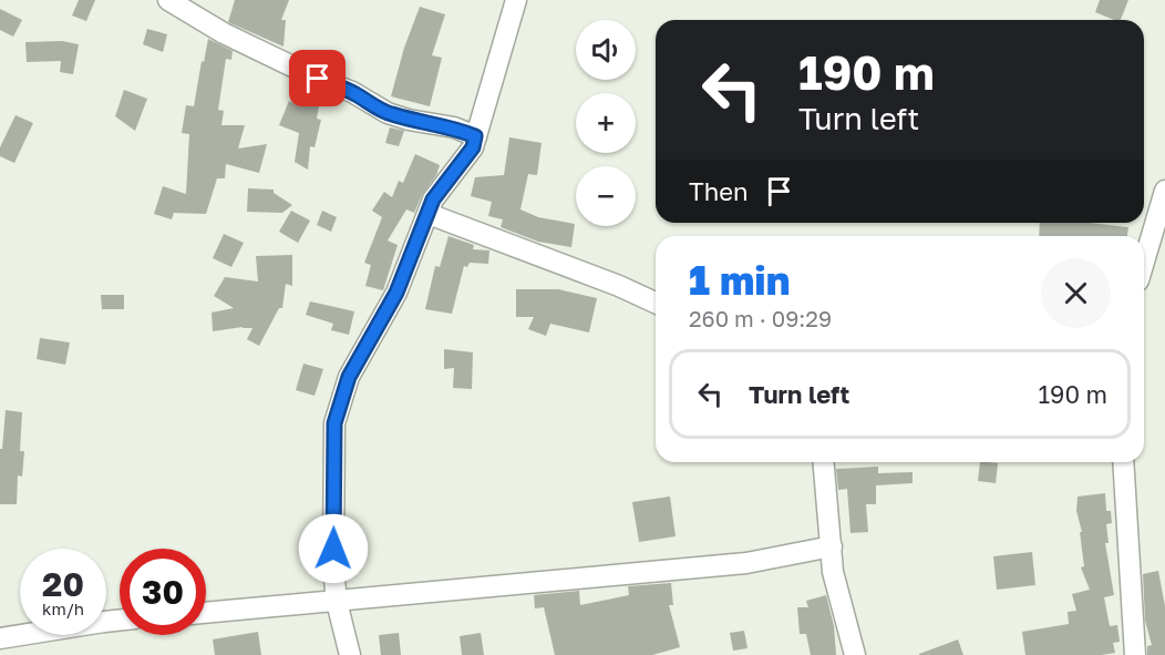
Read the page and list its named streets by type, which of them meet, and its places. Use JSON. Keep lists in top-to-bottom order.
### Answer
{
  "page": {
    "map_buttons": ["+", "−"],
    "turn": ["190 m", "Turn left"],
    "then": "Then",
    "heading": ["1 min", "260 m · 09:29"],
    "list": [
      {
        "name": "Turn left",
        "value": "190 m"
      }
    ],
    "speed": "20 km/h",
    "limit": "30"
  }
}
